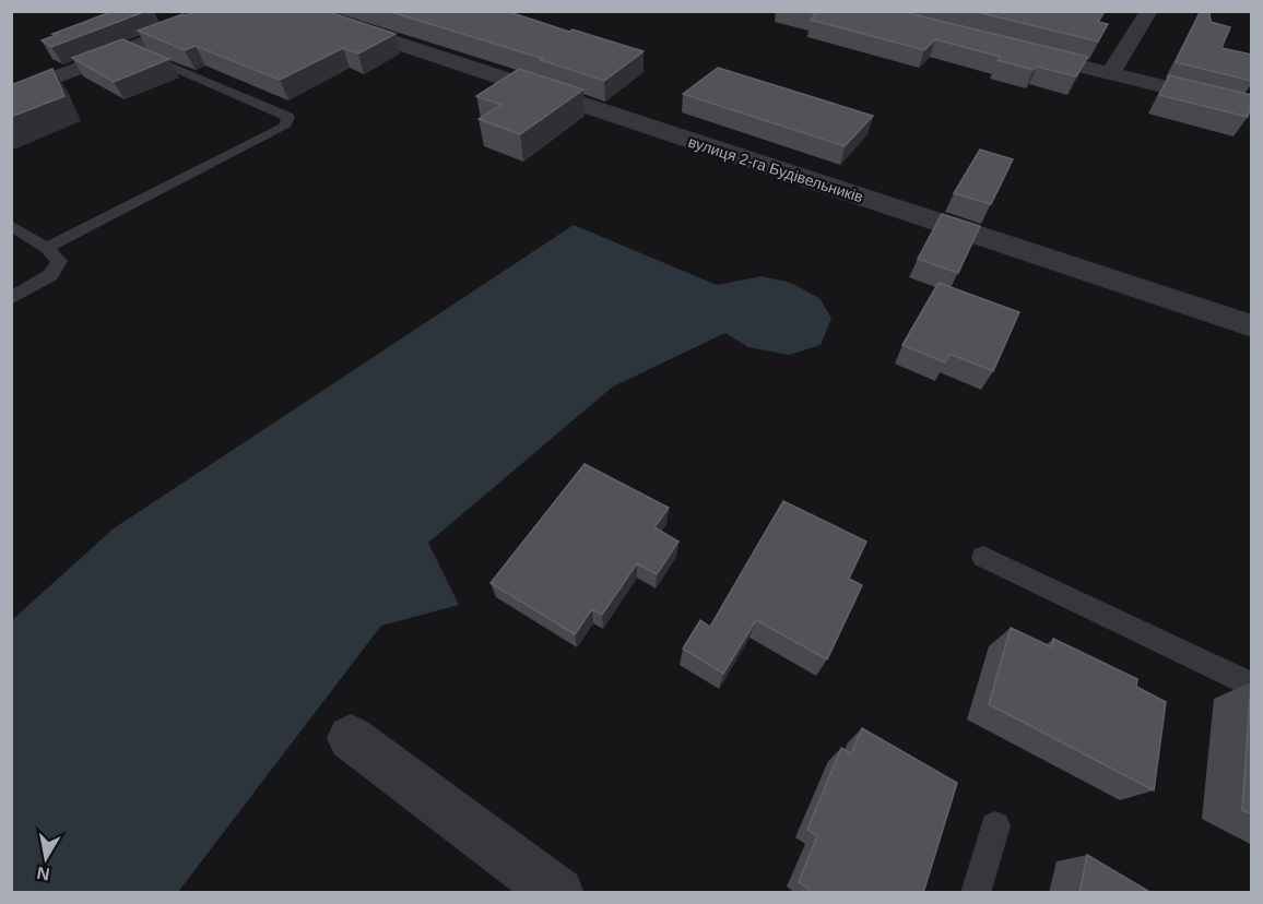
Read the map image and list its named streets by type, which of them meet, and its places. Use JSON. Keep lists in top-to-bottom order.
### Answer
{
  "streets": {
    "street": ["вулиця 2-га Будівельників"]
  },
  "north": "bottom"
}
